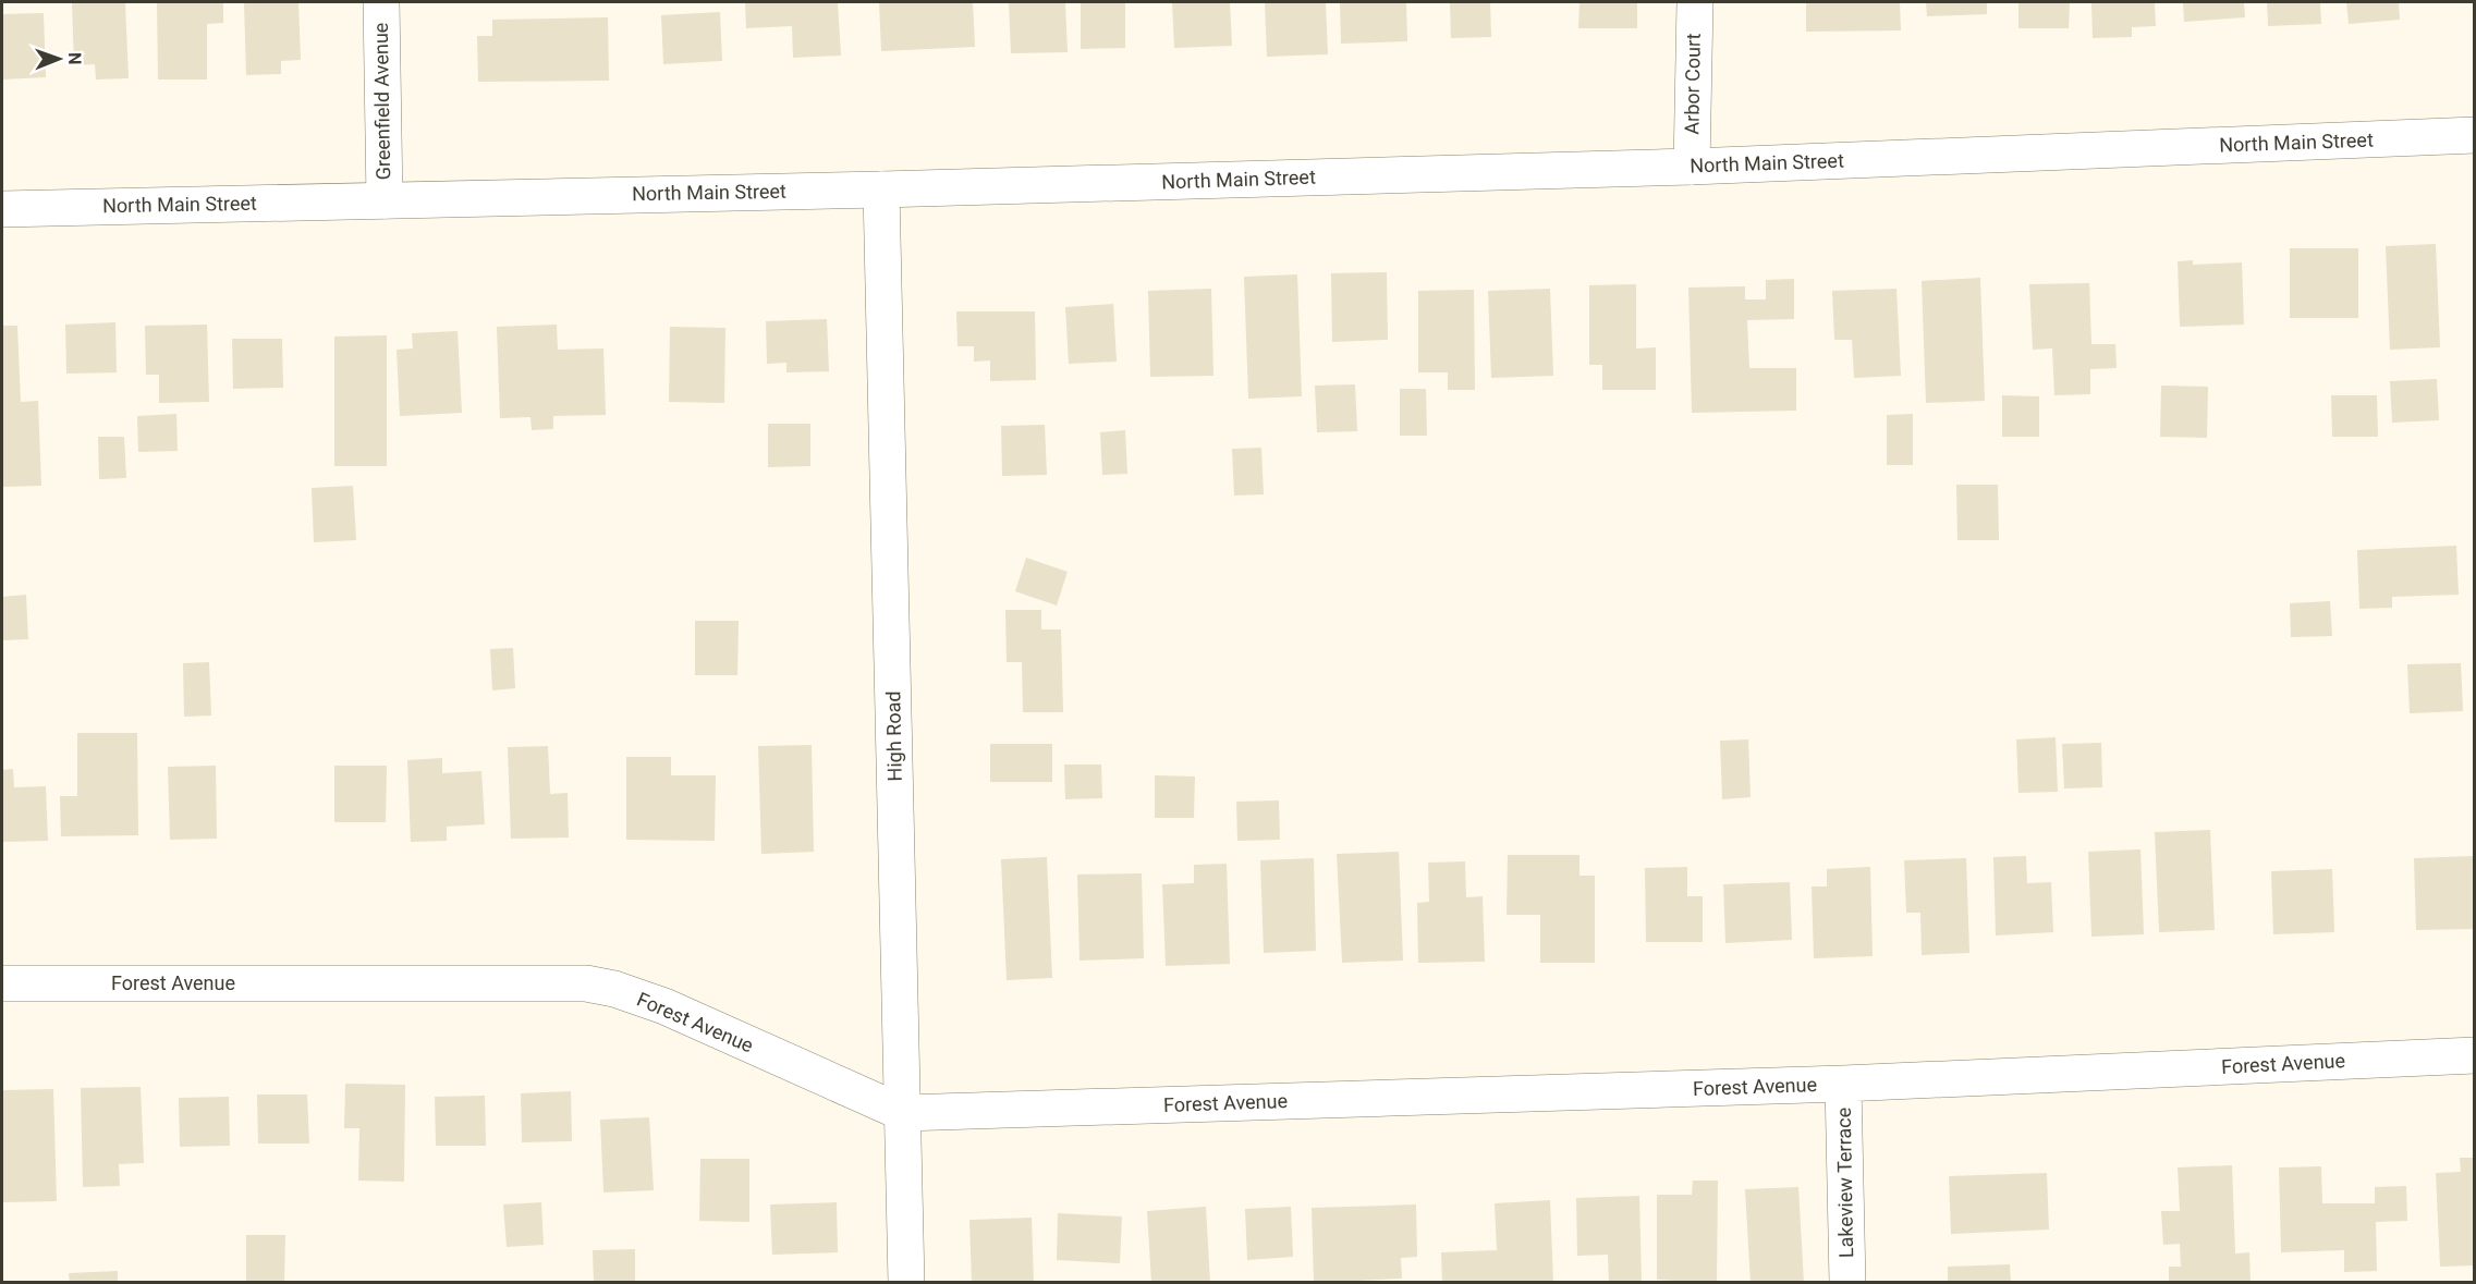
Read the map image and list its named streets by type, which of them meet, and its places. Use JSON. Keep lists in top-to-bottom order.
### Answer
{
  "streets": {
    "street": [
      "Arbor Court",
      "Greenfield Avenue",
      "North Main Street",
      "High Road",
      "Forest Avenue",
      "Lakeview Terrace"
    ]
  },
  "crossings": [
    ["Arbor Court", "North Main Street"],
    ["Greenfield Avenue", "North Main Street"],
    ["North Main Street", "High Road"],
    ["High Road", "Forest Avenue"],
    ["Forest Avenue", "Lakeview Terrace"]
  ],
  "north": "right"
}
